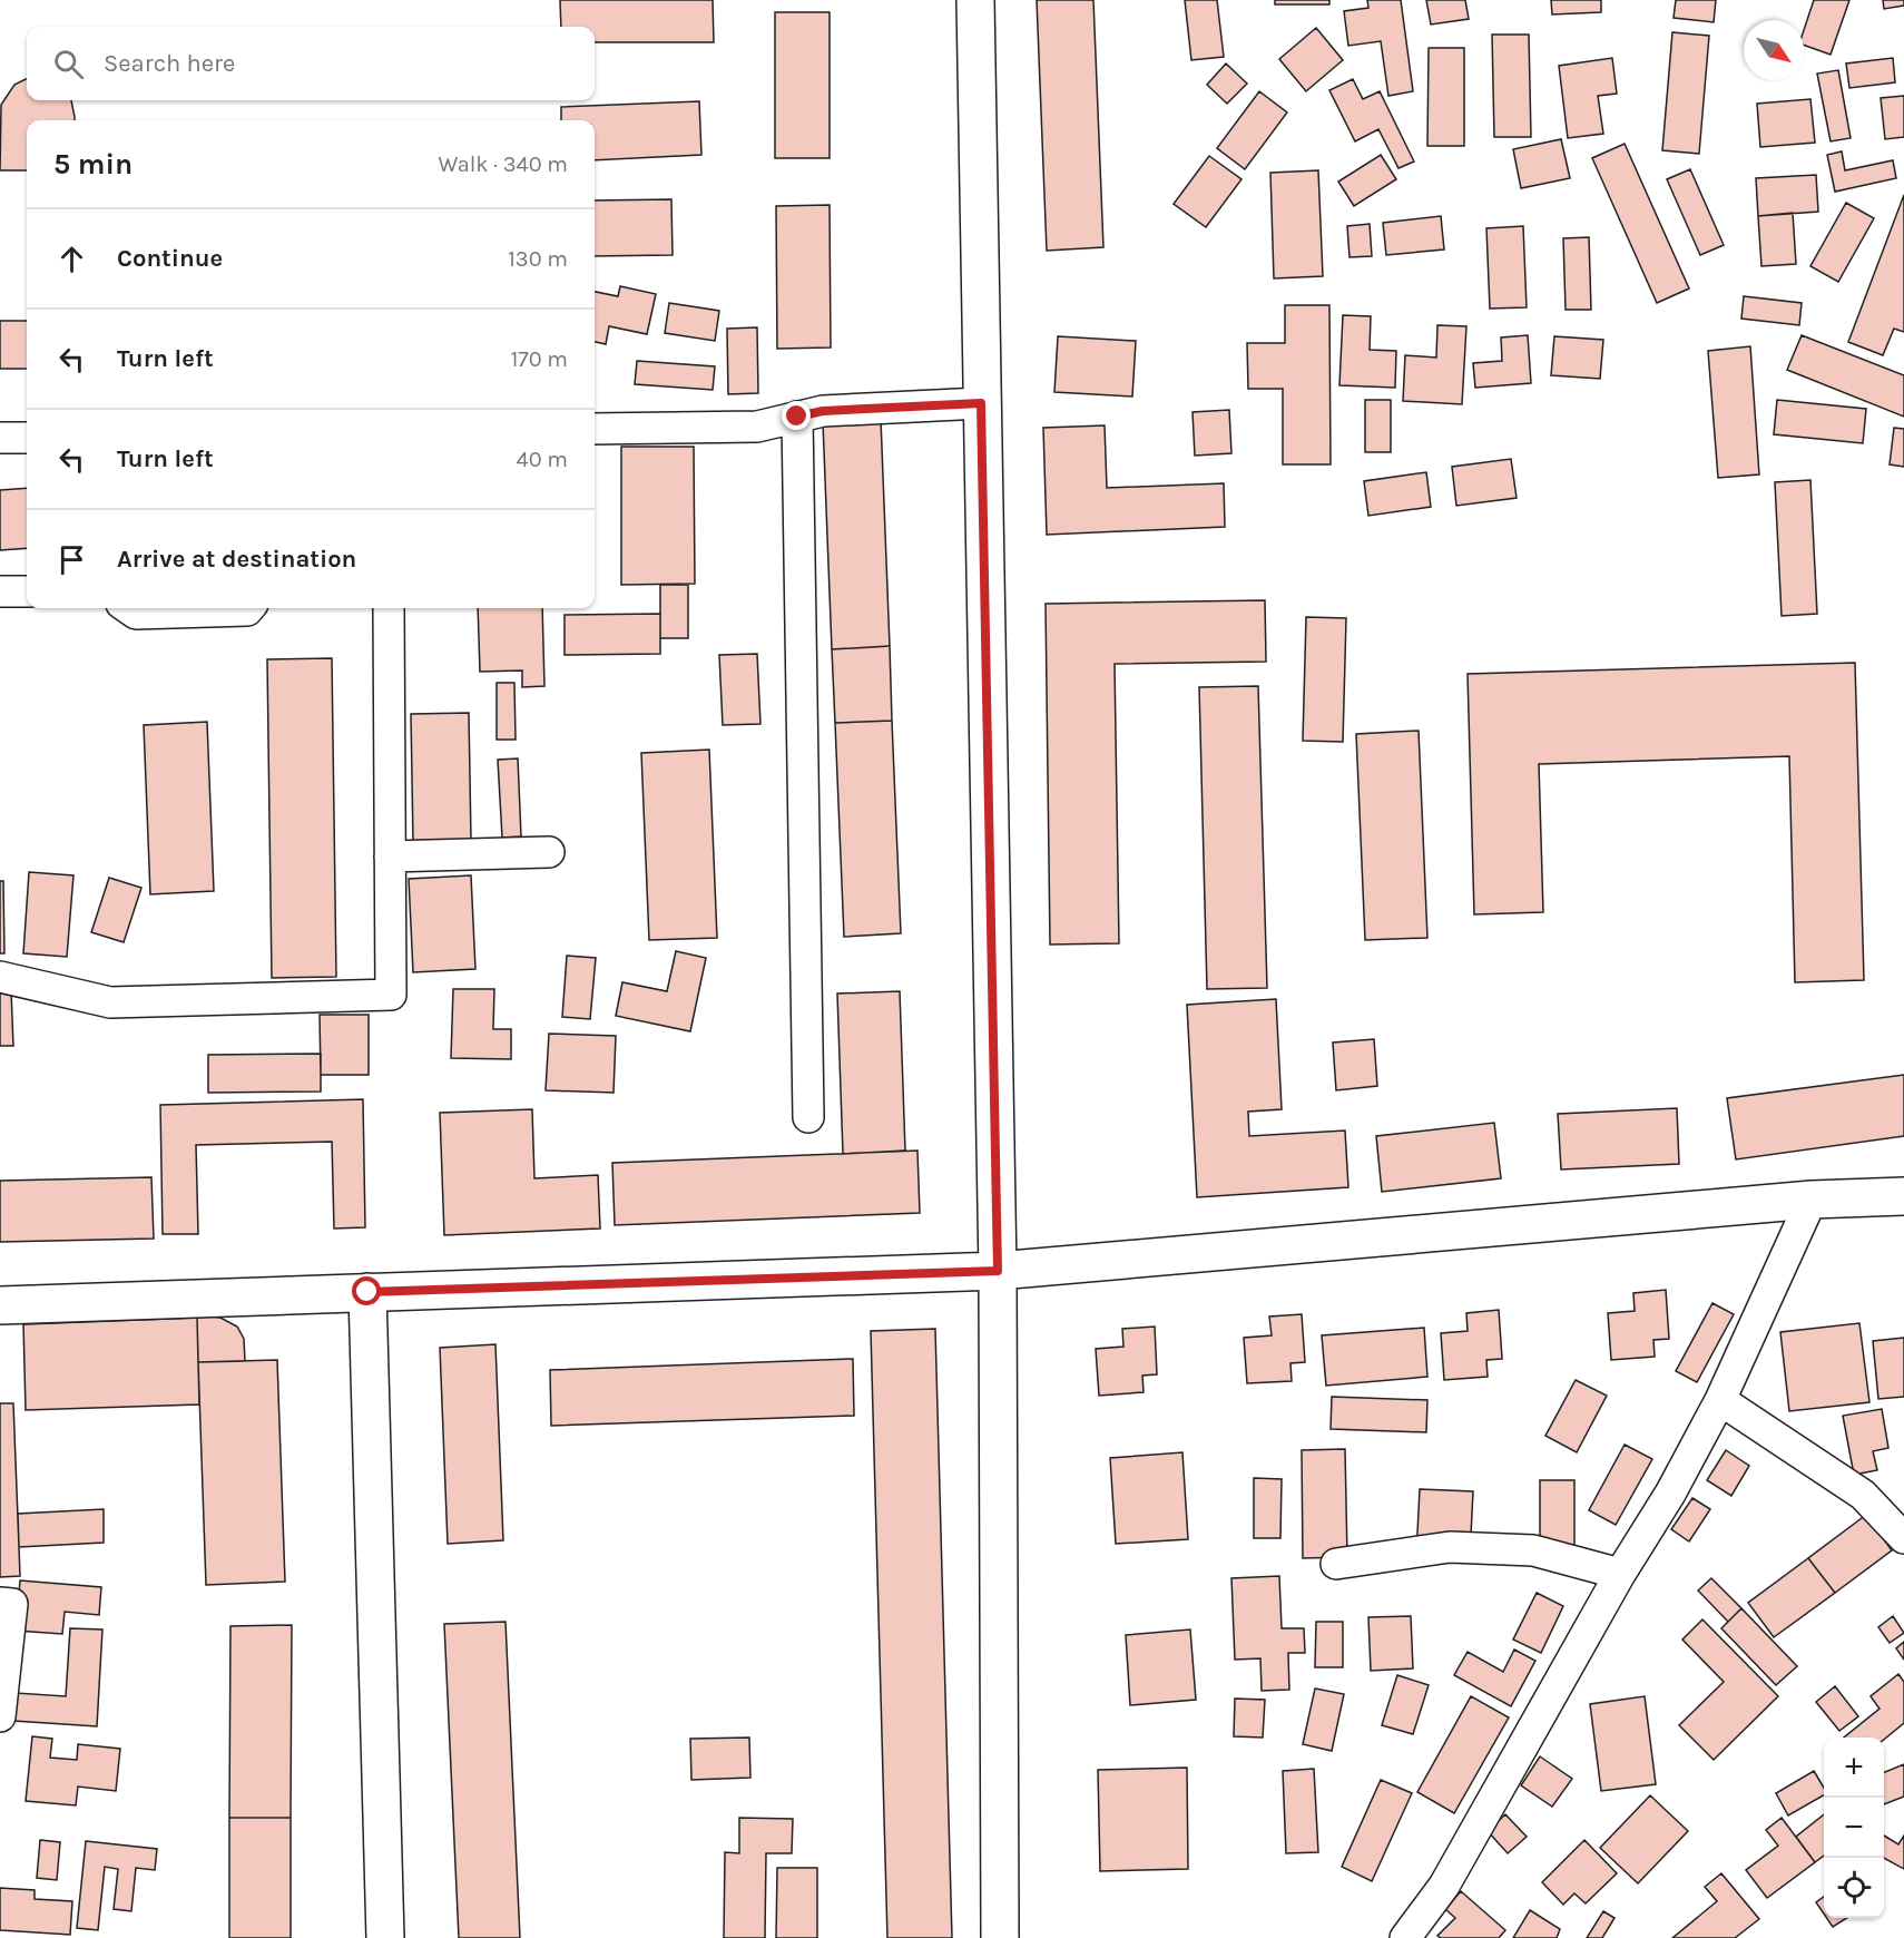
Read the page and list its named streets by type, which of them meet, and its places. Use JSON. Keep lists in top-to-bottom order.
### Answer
{
  "north": "bottom right",
  "page": {
    "search": "Search here",
    "heading": ["5 min", "Walk · 340 m"],
    "list": [
      ["Continue", "130 m"],
      ["Turn left", "170 m"],
      ["Turn left", "40 m"],
      "Arrive at destination"
    ],
    "map_buttons": ["+", "−"]
  }
}
